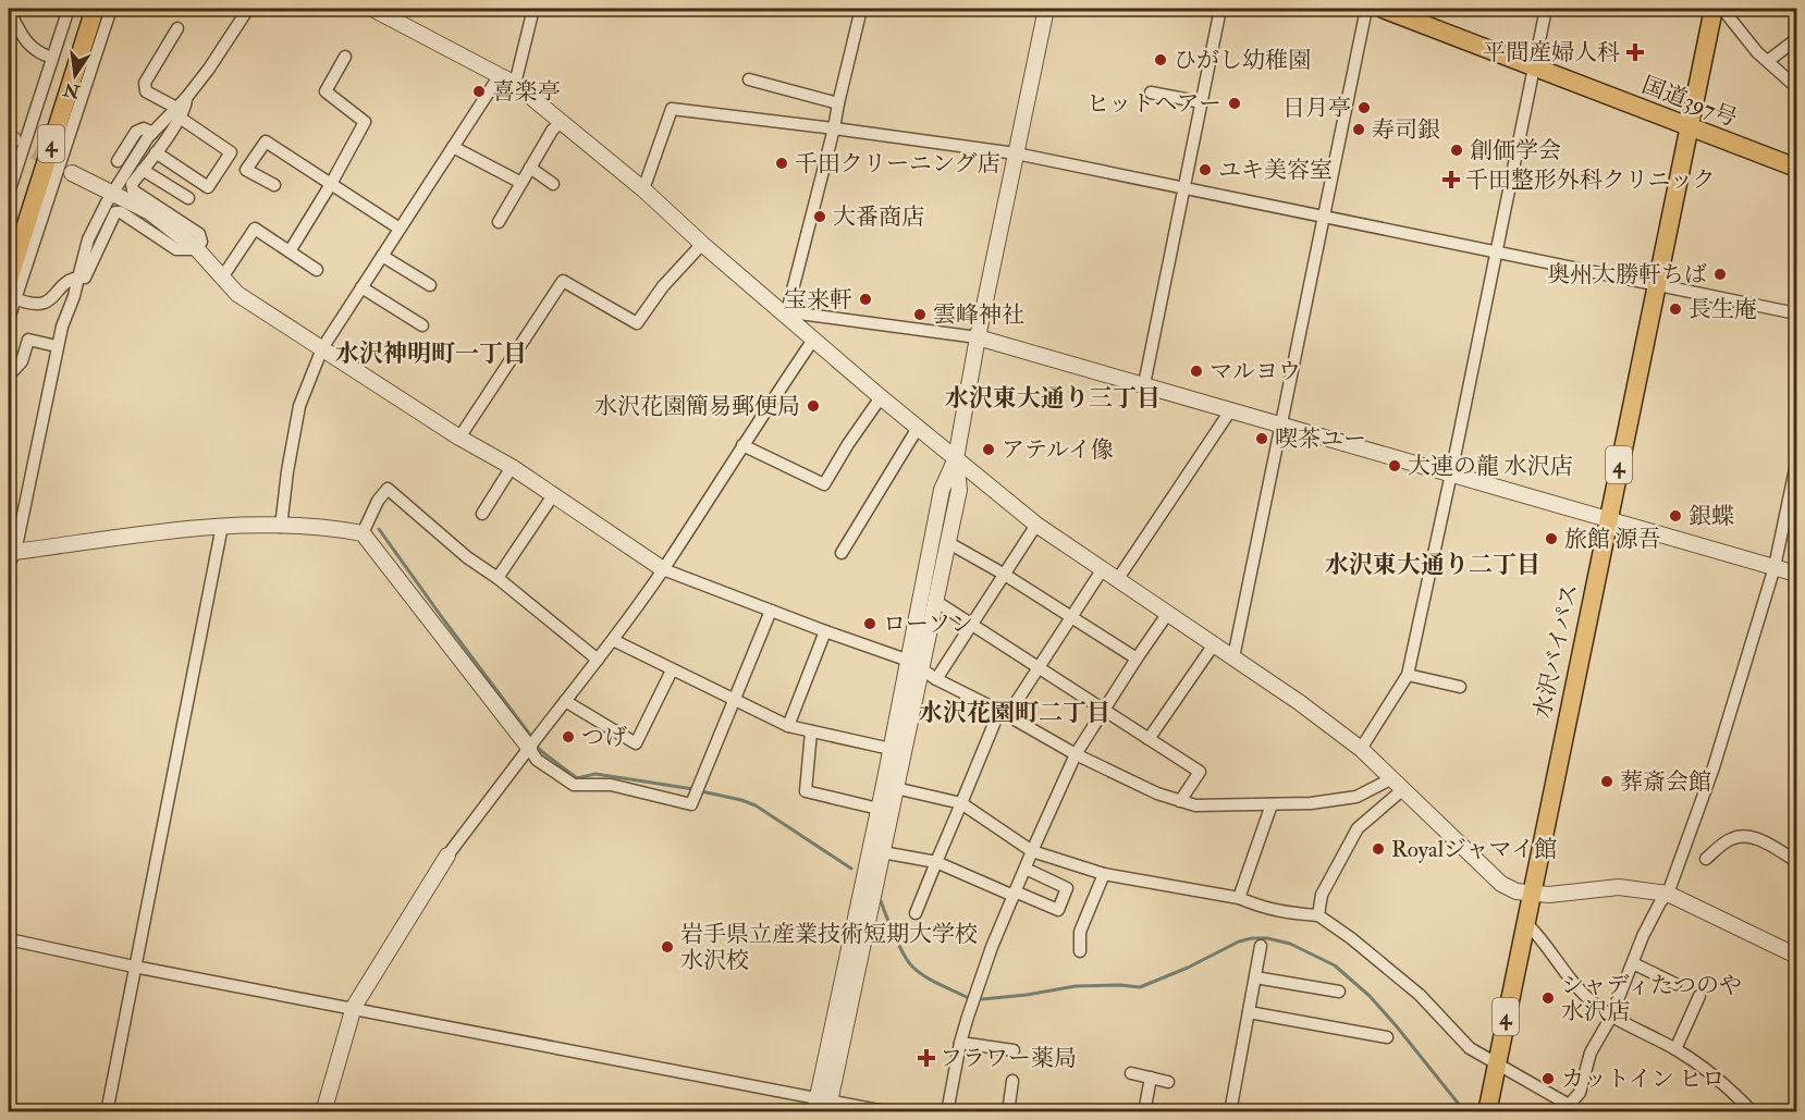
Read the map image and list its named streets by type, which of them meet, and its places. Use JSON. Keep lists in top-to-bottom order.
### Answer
{
  "streets": {
    "highway": ["国道397号", "4", "水沢バイパス"]
  },
  "crossings": [
    ["国道397号", "水沢バイパス"]
  ],
  "districts": [
    "水沢神明町一丁目",
    "水沢東大通り三丁目",
    "水沢東大通り二丁目",
    "水沢花園町二丁目"
  ],
  "places": {
    "health": ["平間産婦人科", "千田整形外科クリニック", "フラワー薬局"],
    "other": [
      "ひがし幼稚園",
      "喜楽亭",
      "ヒットヘアー",
      "日月亭",
      "寿司銀",
      "創価学会",
      "千田クリーニング店",
      "ユキ美容室",
      "大番商店",
      "奥州大勝軒ちば",
      "宝来軒",
      "長生庵",
      "雲峰神社",
      "マルヨウ",
      "水沢花園簡易郵便局",
      "喫茶ユー",
      "アテルイ像",
      "大連の龍 水沢店",
      "銀蝶",
      "旅館 源吾",
      "ローソン",
      "つげ",
      "葬斎会館",
      "Royalジャマイ館",
      "岩手県立産業技術短期大学校 水沢校",
      "シャディたつのや 水沢店",
      "カットイン ヒロ"
    ]
  },
  "north": "bottom"
}
